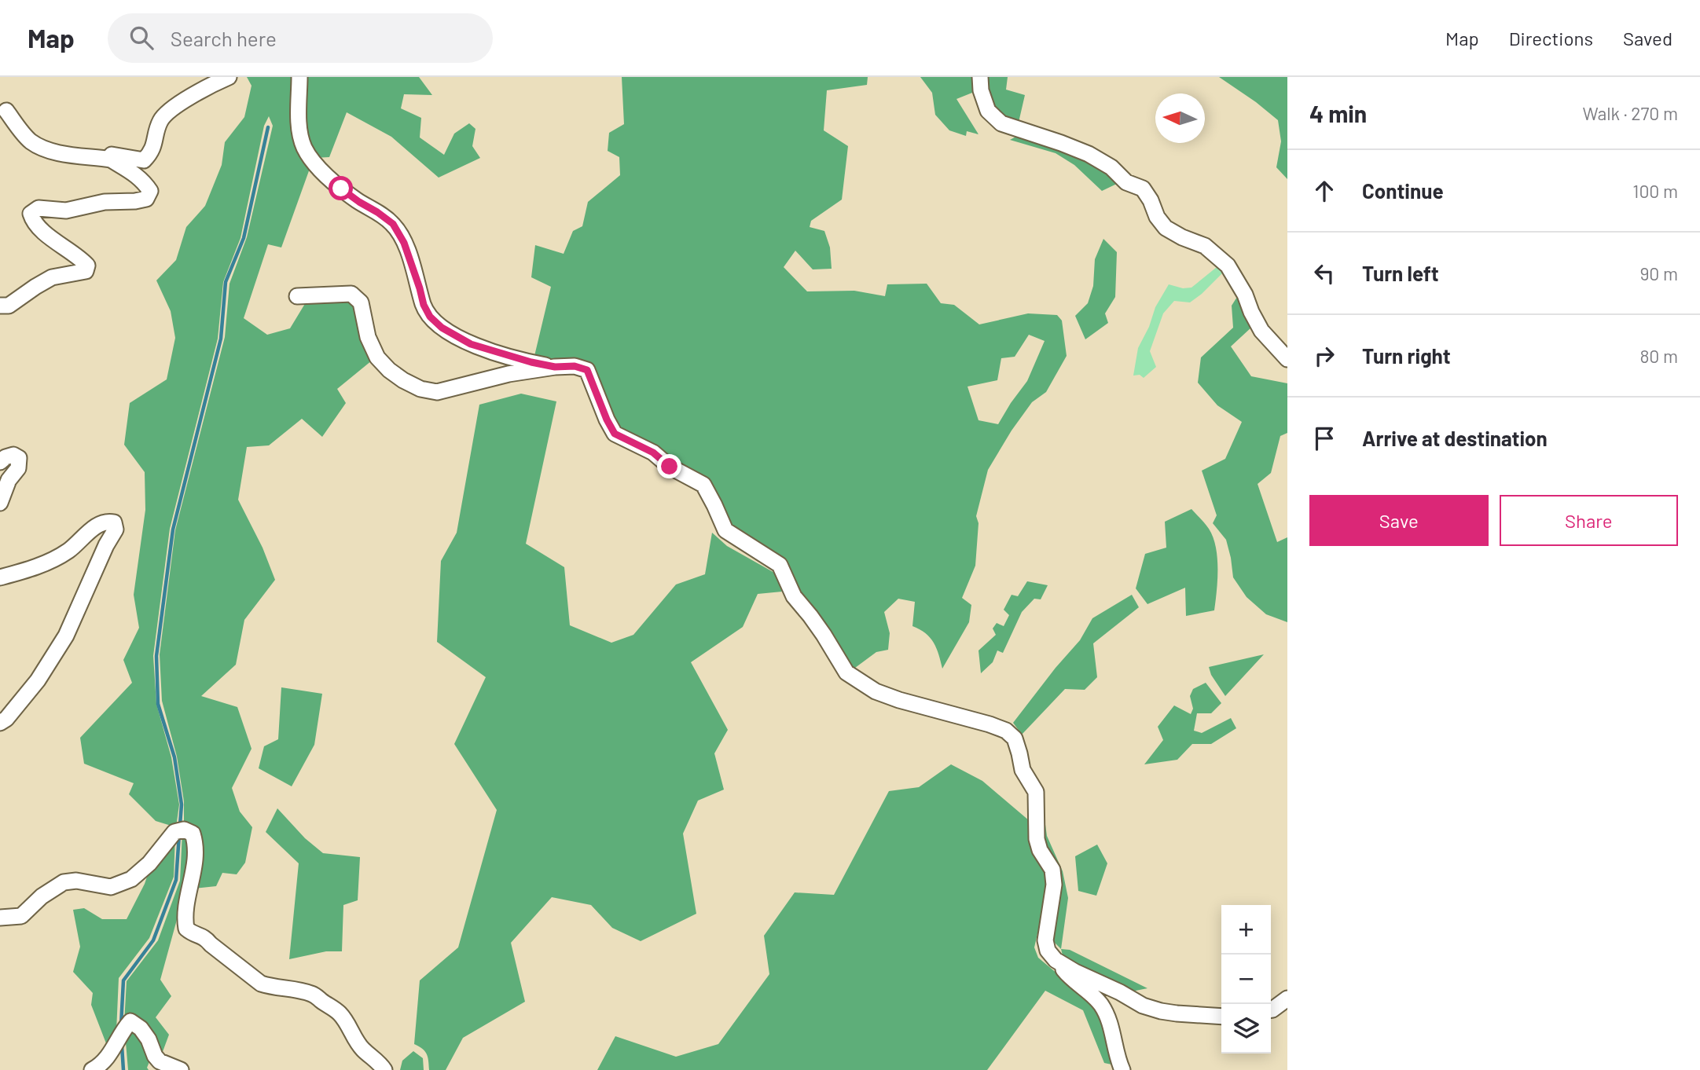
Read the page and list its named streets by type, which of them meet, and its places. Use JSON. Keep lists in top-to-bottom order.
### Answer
{
  "north": "left",
  "page": {
    "header": "Map",
    "search": "Search here",
    "nav": ["Map", "Directions", "Saved"],
    "heading": ["4 min", "Walk · 270 m"],
    "list": [
      ["Continue", "100 m"],
      ["Turn left", "90 m"],
      ["Turn right", "80 m"],
      "Arrive at destination"
    ],
    "buttons": ["Save", "Share"],
    "map_buttons": ["+", "−"]
  }
}
